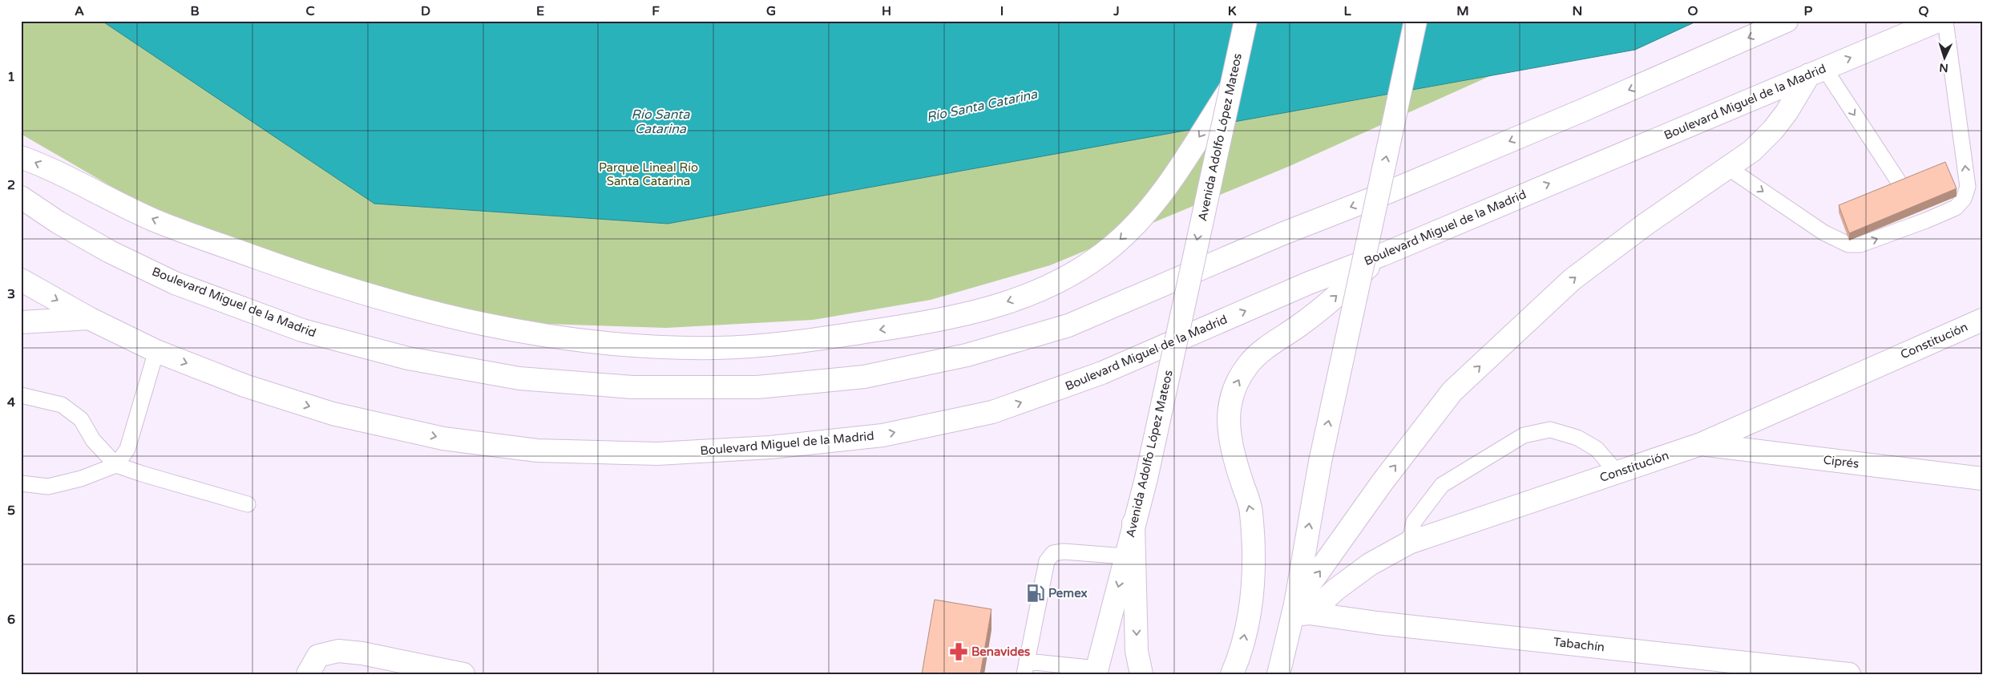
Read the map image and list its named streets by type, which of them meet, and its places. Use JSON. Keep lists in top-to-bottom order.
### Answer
{
  "streets": {
    "main road": [
      "Boulevard Miguel de la Madrid",
      "Avenida Adolfo López Mateos",
      "Constitución",
      "Ciprés",
      "Tabachín"
    ]
  },
  "crossings": [
    ["Constitución", "Ciprés"],
    ["Constitución", "Tabachín"]
  ],
  "water": ["Río Santa Catarina"],
  "parks": ["Parque Lineal Río Santa Catarina"],
  "places": {
    "fuel station": ["Pemex"],
    "pharmacy": ["Benavides"]
  },
  "north": "bottom",
  "grid": {
    "columns": [
      "A",
      "B",
      "C",
      "D",
      "E",
      "F",
      "G",
      "H",
      "I",
      "J",
      "K",
      "L",
      "M",
      "N",
      "O",
      "P",
      "Q"
    ],
    "rows": [
      "1",
      "2",
      "3",
      "4",
      "5",
      "6"
    ]
  }
}
